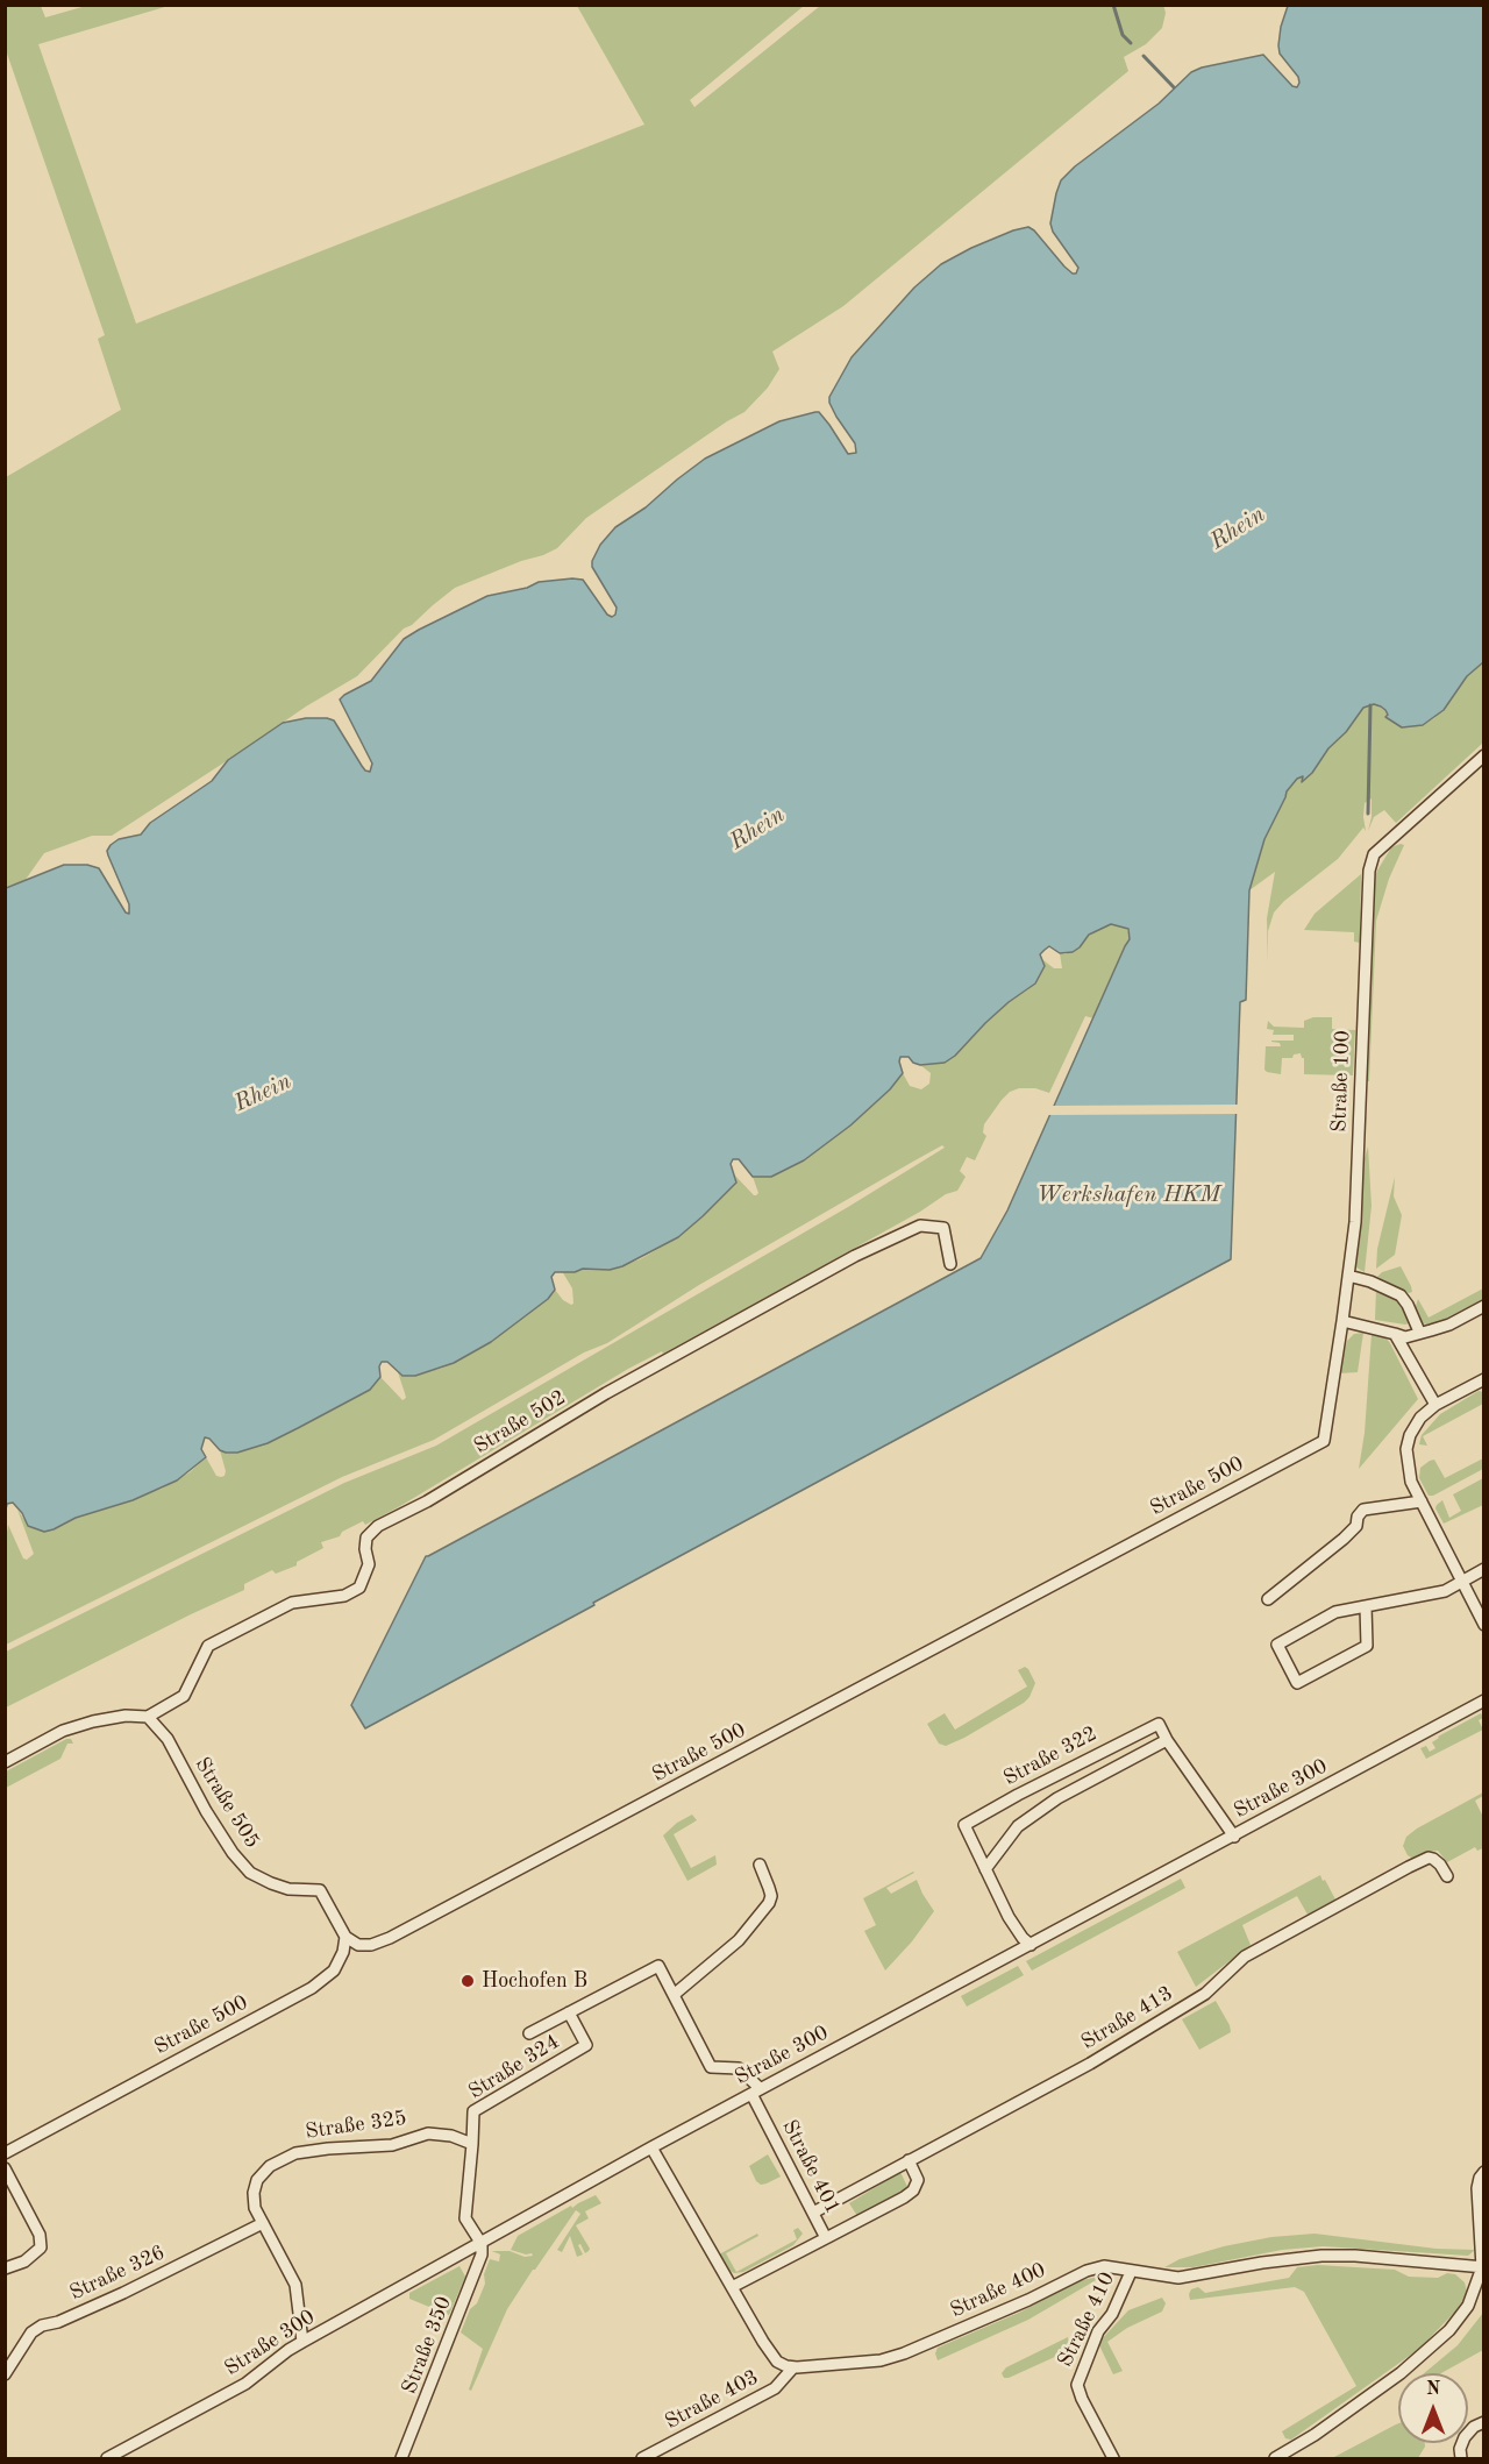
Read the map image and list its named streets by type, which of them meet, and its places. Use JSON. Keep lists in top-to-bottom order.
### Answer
{
  "streets": {
    "street": [
      "Straße 100",
      "Straße 502",
      "Straße 500",
      "Straße 322",
      "Straße 300",
      "Straße 505",
      "Straße 413",
      "Straße 324",
      "Straße 325",
      "Straße 401",
      "Straße 326",
      "Straße 400",
      "Straße 410",
      "Straße 350",
      "Straße 403"
    ]
  },
  "crossings": [
    ["Straße 100", "Straße 500"],
    ["Straße 502", "Straße 505"],
    ["Straße 500", "Straße 505"],
    ["Straße 322", "Straße 300"],
    ["Straße 300", "Straße 324"],
    ["Straße 300", "Straße 325"],
    ["Straße 300", "Straße 401"],
    ["Straße 300", "Straße 350"],
    ["Straße 413", "Straße 401"],
    ["Straße 324", "Straße 325"],
    ["Straße 324", "Straße 350"],
    ["Straße 325", "Straße 326"],
    ["Straße 400", "Straße 410"],
    ["Straße 400", "Straße 403"]
  ],
  "water": ["Rhein", "Werkshafen HKM"],
  "places": ["Hochofen B"],
  "north": "top"
}
